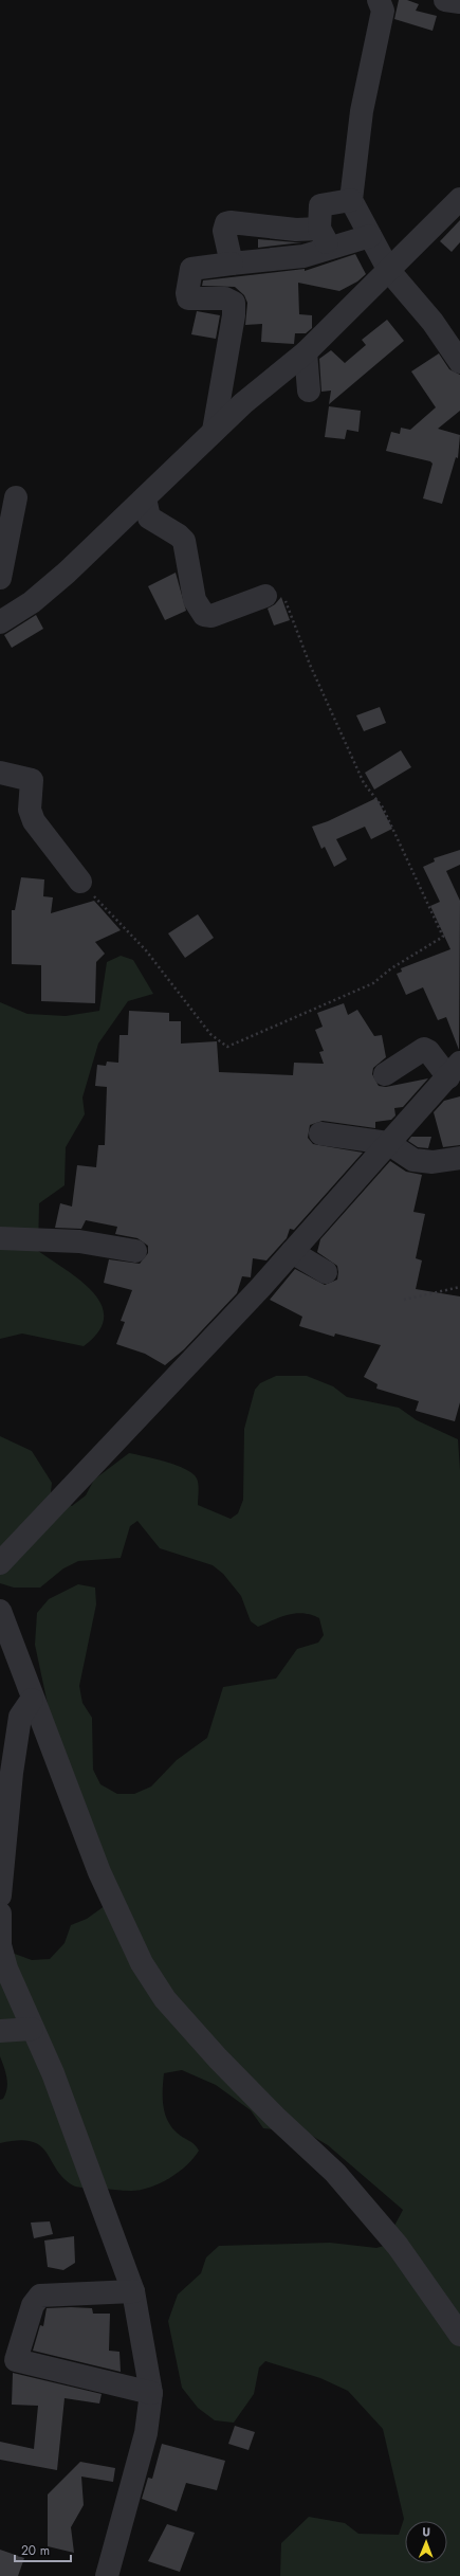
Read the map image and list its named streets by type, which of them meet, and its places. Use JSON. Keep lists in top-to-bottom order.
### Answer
{
  "scale_bar": "20 m",
  "north": "top"
}
